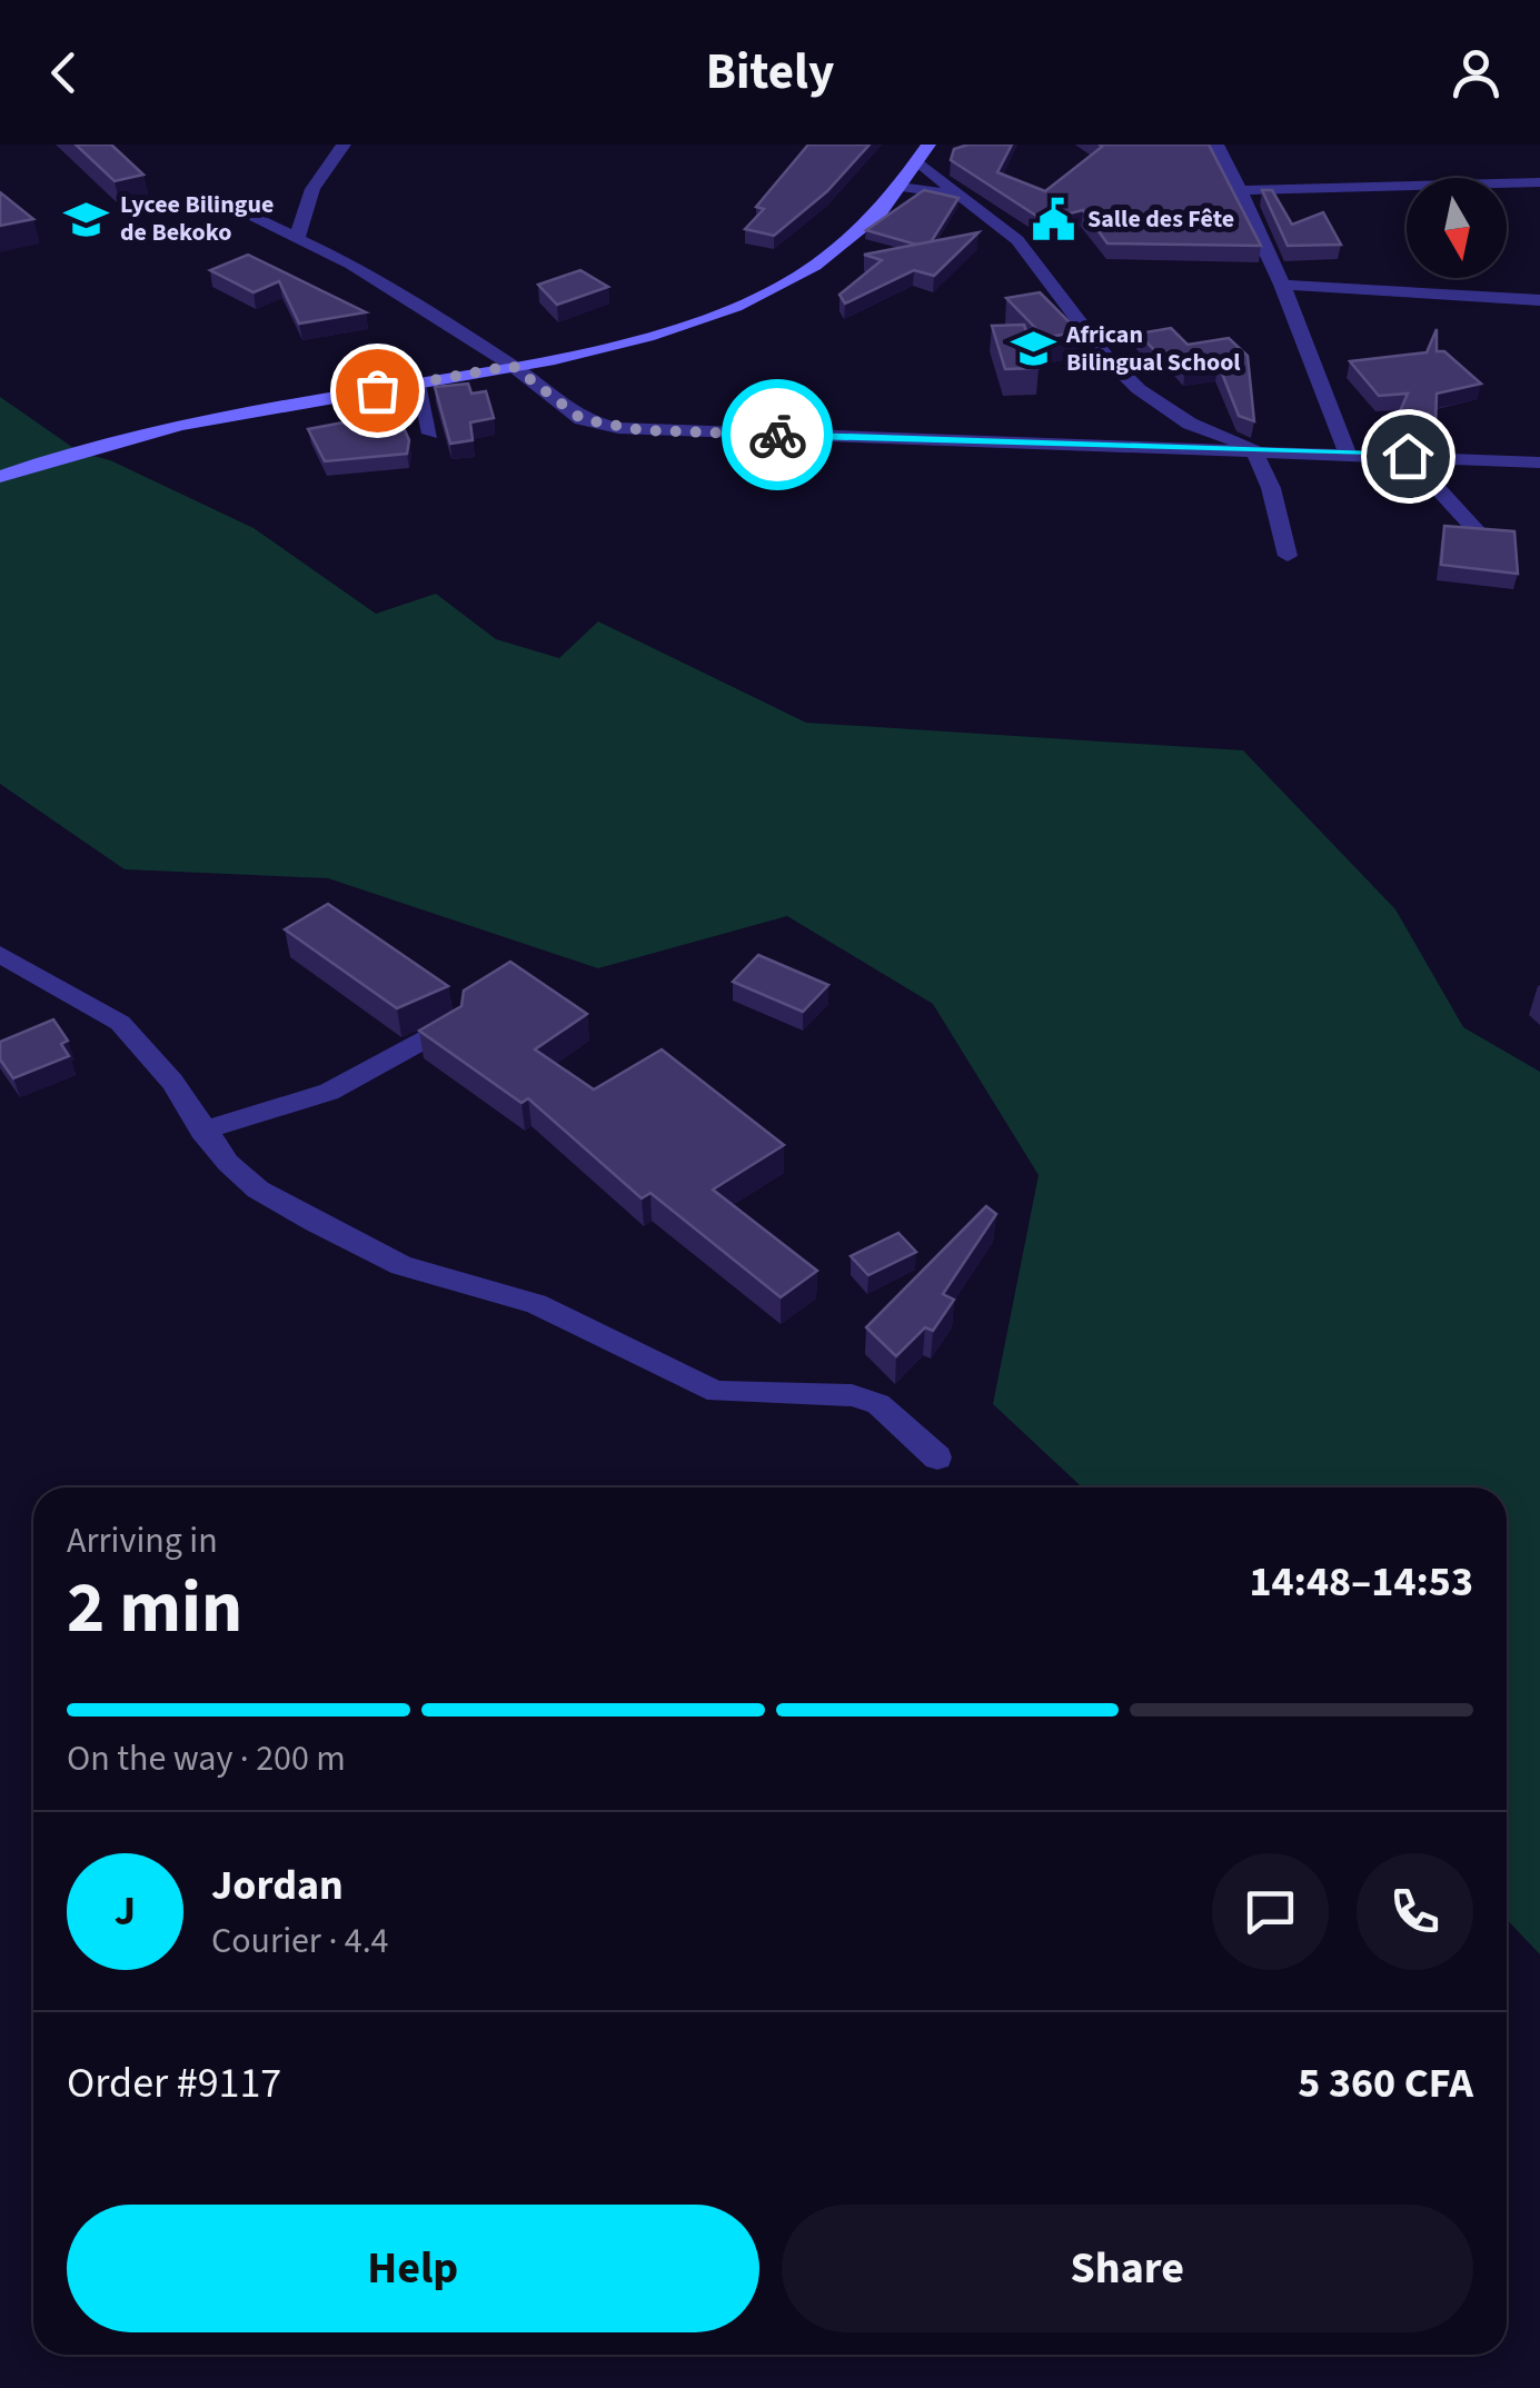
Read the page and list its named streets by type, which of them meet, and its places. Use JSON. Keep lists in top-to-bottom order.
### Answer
{
  "places": {
    "school or university": ["Lycee Bilingue de Bekoko", "African Bilingual School"],
    "public building": ["Salle des Fête"]
  },
  "north": "bottom",
  "page": {
    "header": "Bitely",
    "heading": ["2 min", "Arriving in", "14:48–14:53"],
    "panel": [
      "Jordan",
      "Courier · 4.4",
      "Order #9117",
      "5 360 CFA"
    ],
    "bar": "On the way · 200 m",
    "round": "J",
    "buttons": ["Help", "Share"]
  }
}
